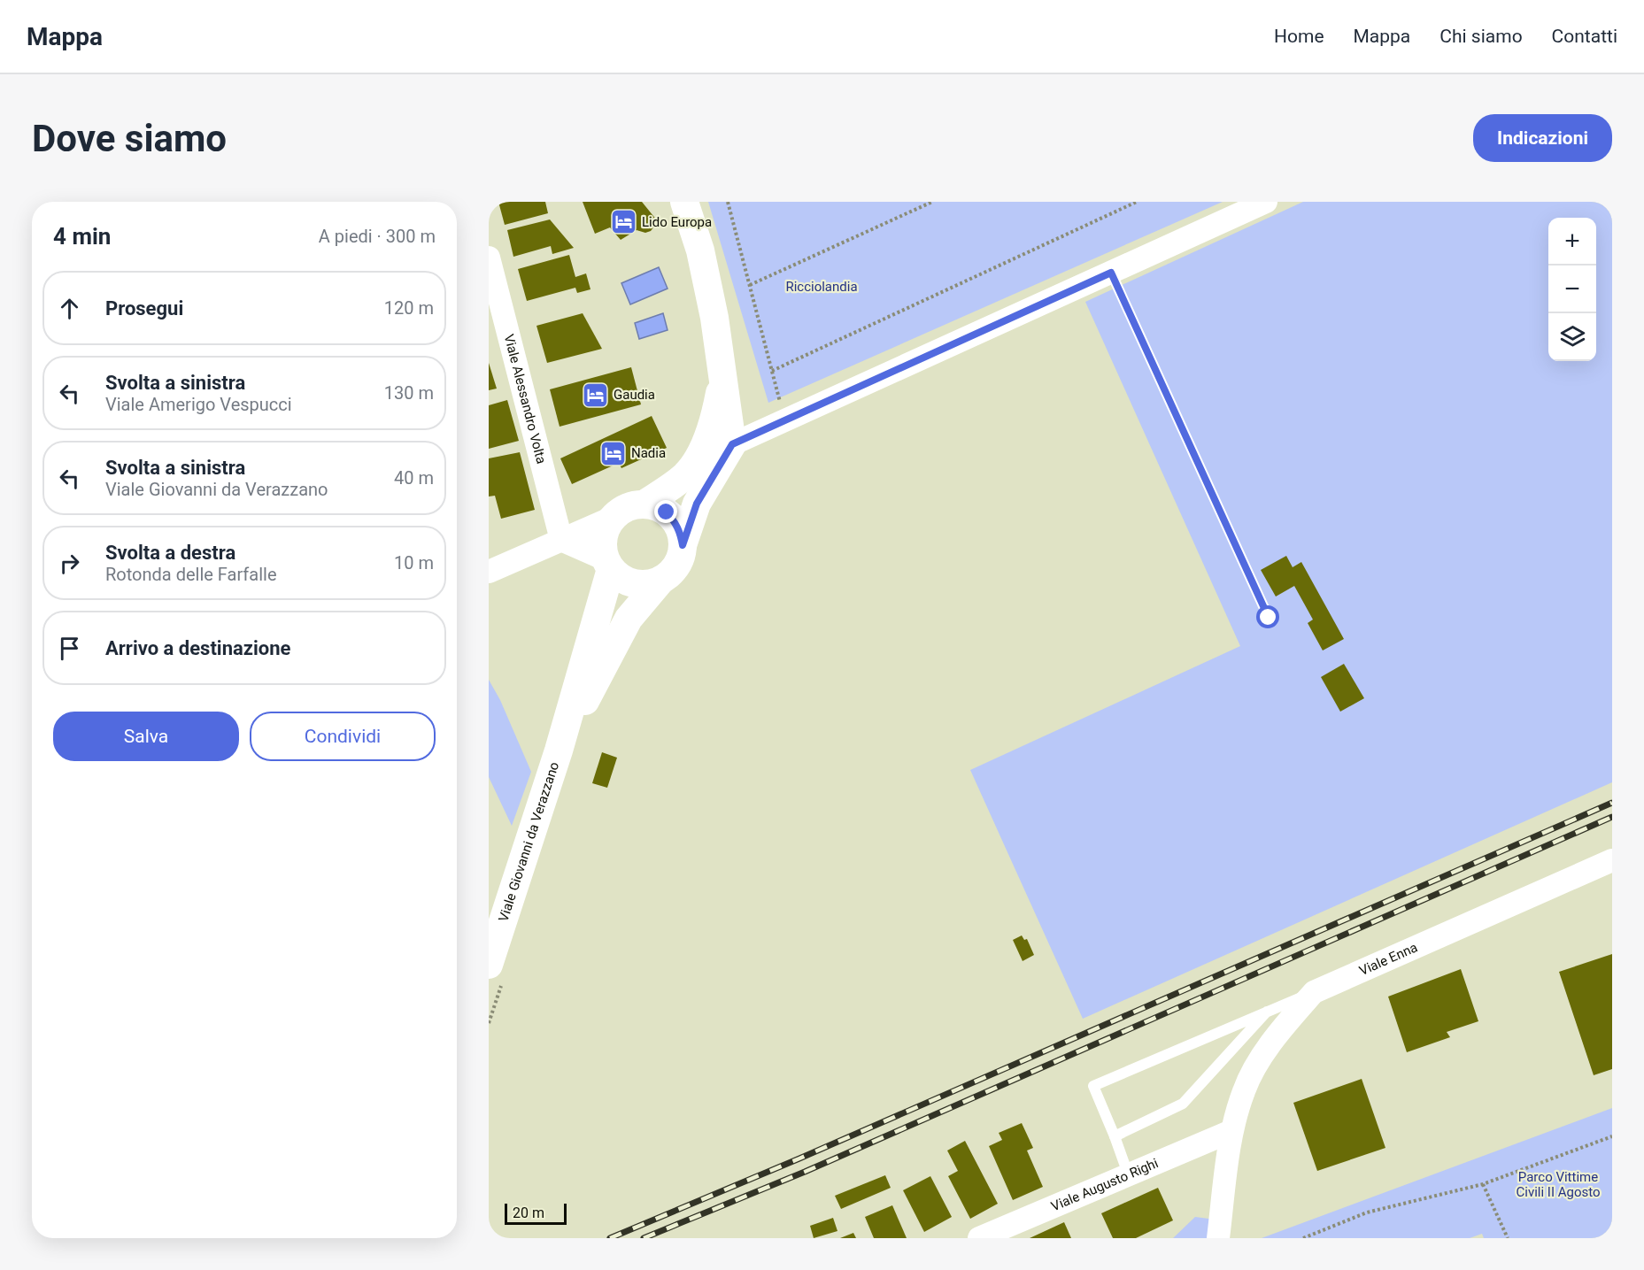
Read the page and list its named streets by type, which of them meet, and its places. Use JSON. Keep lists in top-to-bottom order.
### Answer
{
  "streets": {
    "street": [
      "Viale Alessandro Volta",
      "Viale Giovanni da Verazzano",
      "Viale Enna",
      "Viale Augusto Righi"
    ]
  },
  "crossings": [
    ["Viale Enna", "Viale Augusto Righi"]
  ],
  "parks": ["Ricciolandia", "Parco Vittime Civili II Agosto"],
  "places": {
    "hotel": ["Lido Europa", "Gaudia", "Nadia"]
  },
  "scale_bar": "20 m",
  "page": {
    "header": "Mappa",
    "nav": [
      "Home",
      "Mappa",
      "Chi siamo",
      "Contatti"
    ],
    "buttons": [
      "Indicazioni",
      ["Salva", "Condividi"]
    ],
    "title": "Dove siamo",
    "heading": ["4 min", "A piedi · 300 m"],
    "map_buttons": ["+", "−"],
    "list": [
      ["Prosegui", "120 m"],
      ["Svolta a sinistra", "Viale Amerigo Vespucci", "130 m"],
      ["Svolta a sinistra", "Viale Giovanni da Verazzano", "40 m"],
      ["Svolta a destra", "Rotonda delle Farfalle", "10 m"],
      "Arrivo a destinazione"
    ],
    "scale": "20 m"
  }
}
